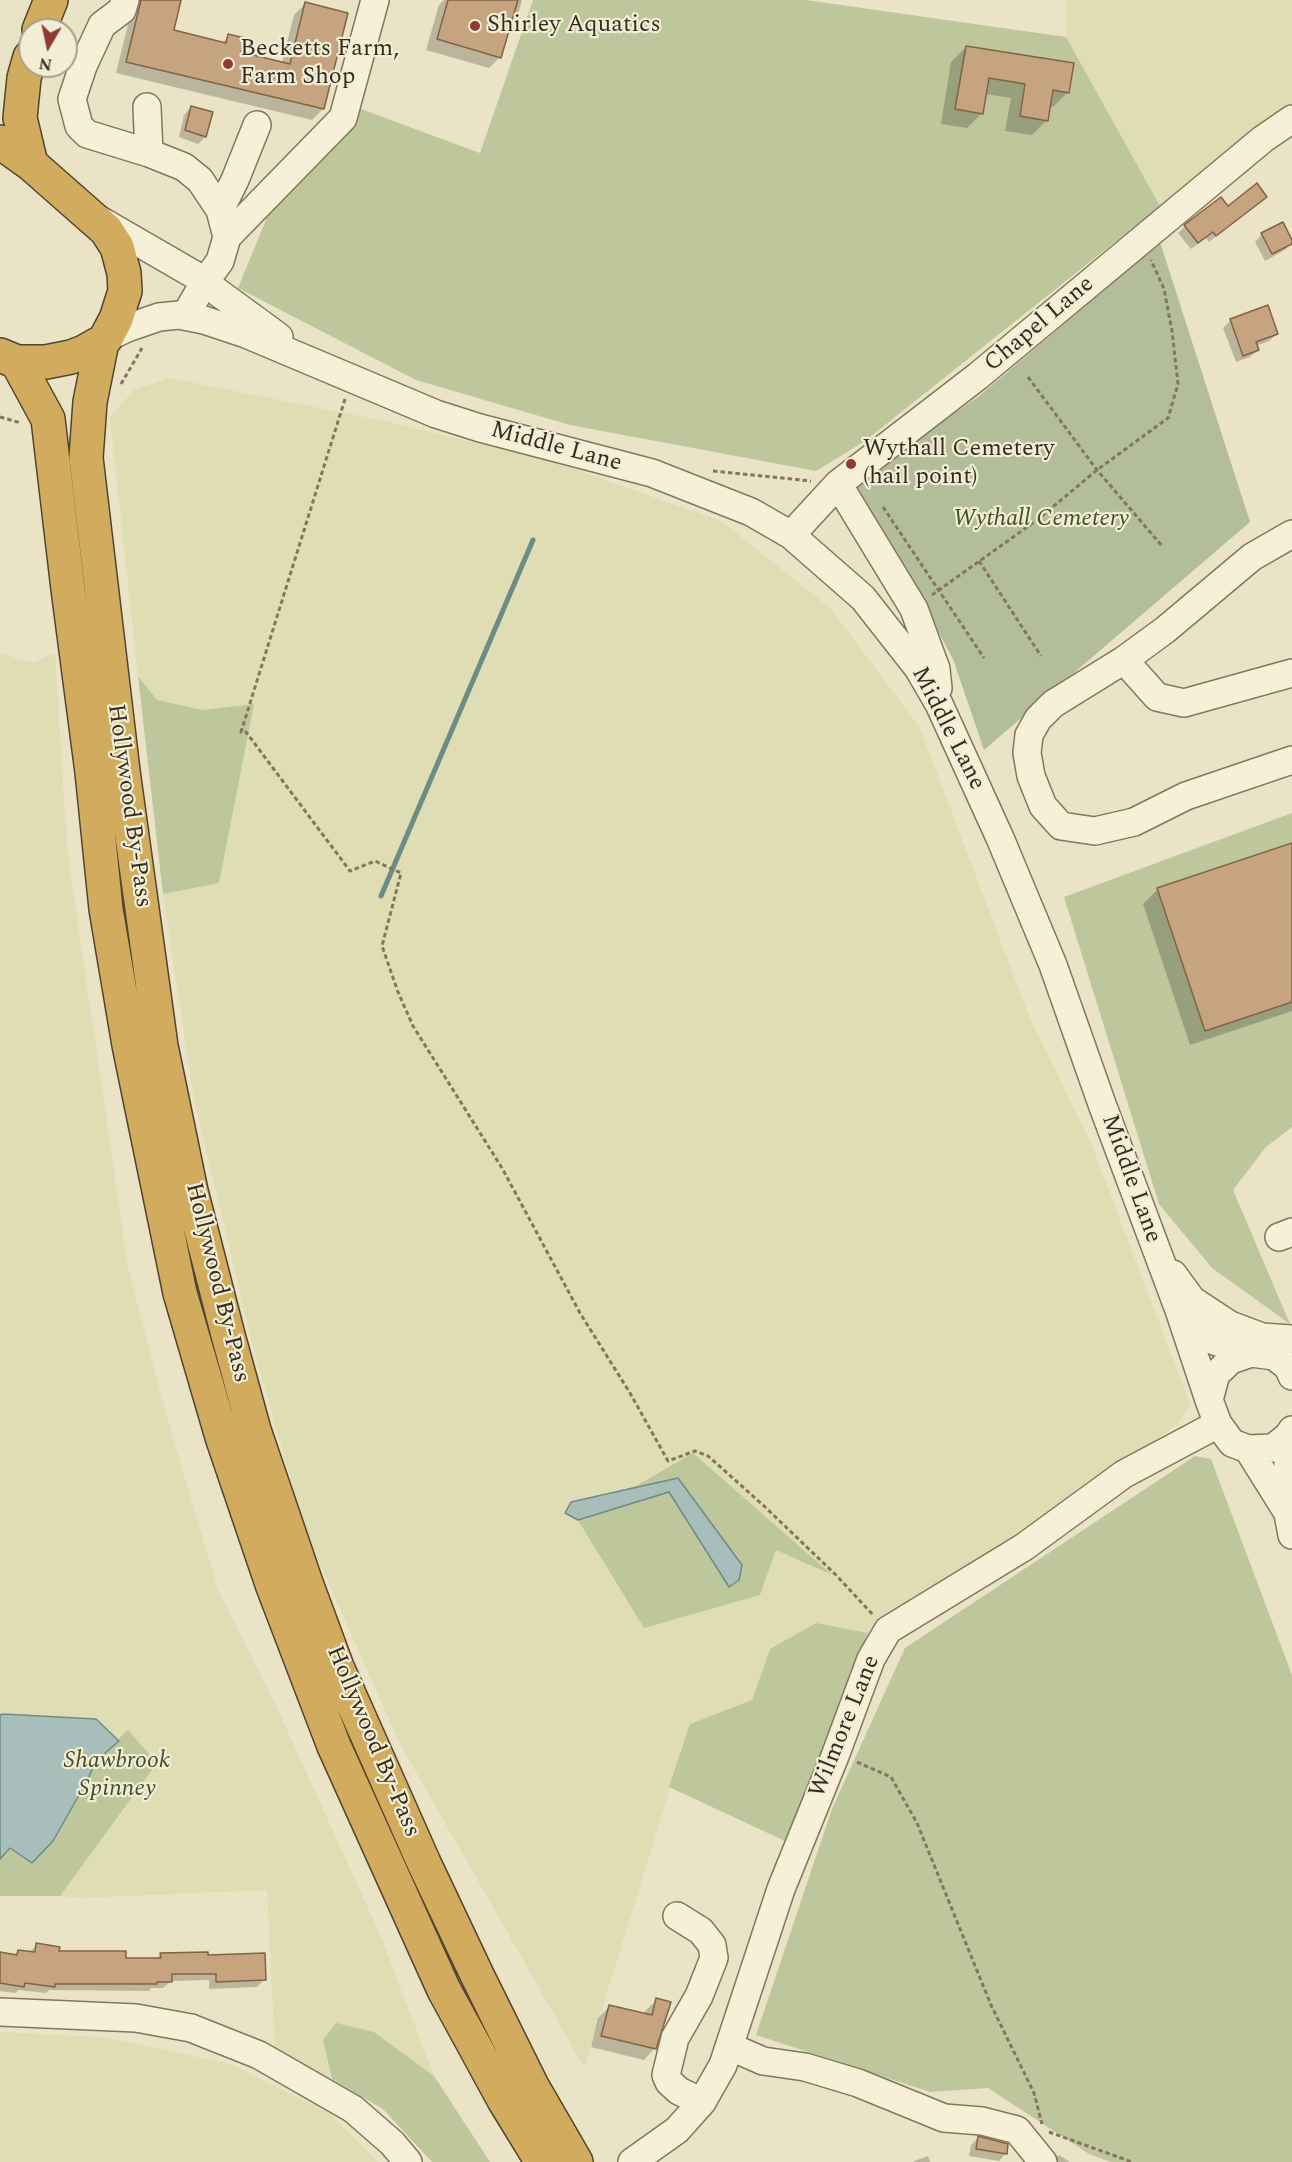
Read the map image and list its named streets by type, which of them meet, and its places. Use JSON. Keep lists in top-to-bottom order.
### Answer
{
  "streets": {
    "highway": ["Hollywood By-Pass"],
    "street": ["Chapel Lane", "Middle Lane", "Wilmore Lane"]
  },
  "crossings": [
    ["Chapel Lane", "Middle Lane"],
    ["Middle Lane", "Hollywood By-Pass"],
    ["Middle Lane", "Wilmore Lane"]
  ],
  "parks": ["Wythall Cemetery", "Shawbrook Spinney"],
  "places": ["Shirley Aquatics", "Becketts Farm, Farm Shop", "Wythall Cemetery (hail point)"],
  "north": "bottom"
}
